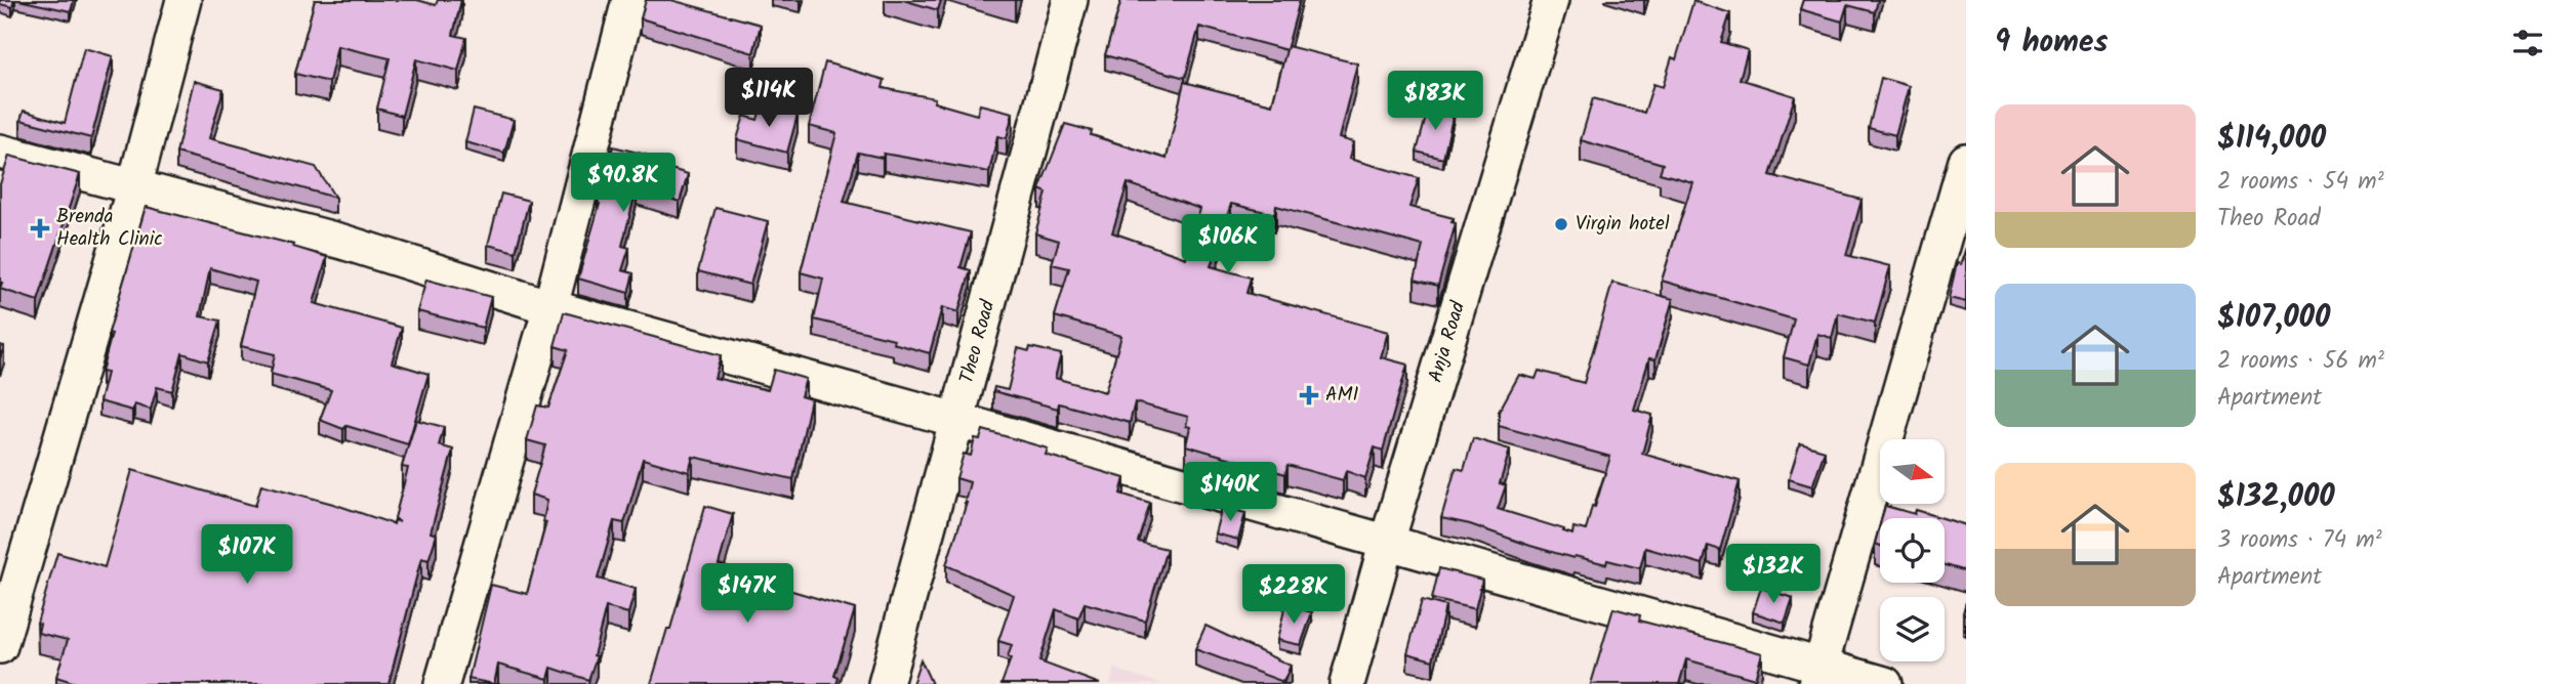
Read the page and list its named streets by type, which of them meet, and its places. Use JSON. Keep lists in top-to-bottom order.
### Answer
{
  "streets": {
    "street": ["Theo Road", "Anja Road"]
  },
  "places": {
    "other": ["Virgin hotel"],
    "health": ["Brenda Health Clinic", "AMI"]
  },
  "north": "right",
  "page": {
    "heading": "9 homes",
    "price": [
      "$114K",
      "$183K",
      "$90.8K",
      "$106K",
      "$140K",
      "$107K",
      "$132K",
      "$147K",
      "$228K"
    ],
    "list": [
      {
        "name": "$114,000",
        "note": "2 rooms · 54 m² · Theo Road"
      },
      {
        "name": "$107,000",
        "note": "2 rooms · 56 m² · Apartment"
      },
      {
        "name": "$132,000",
        "note": "3 rooms · 74 m² · Apartment"
      }
    ]
  }
}
